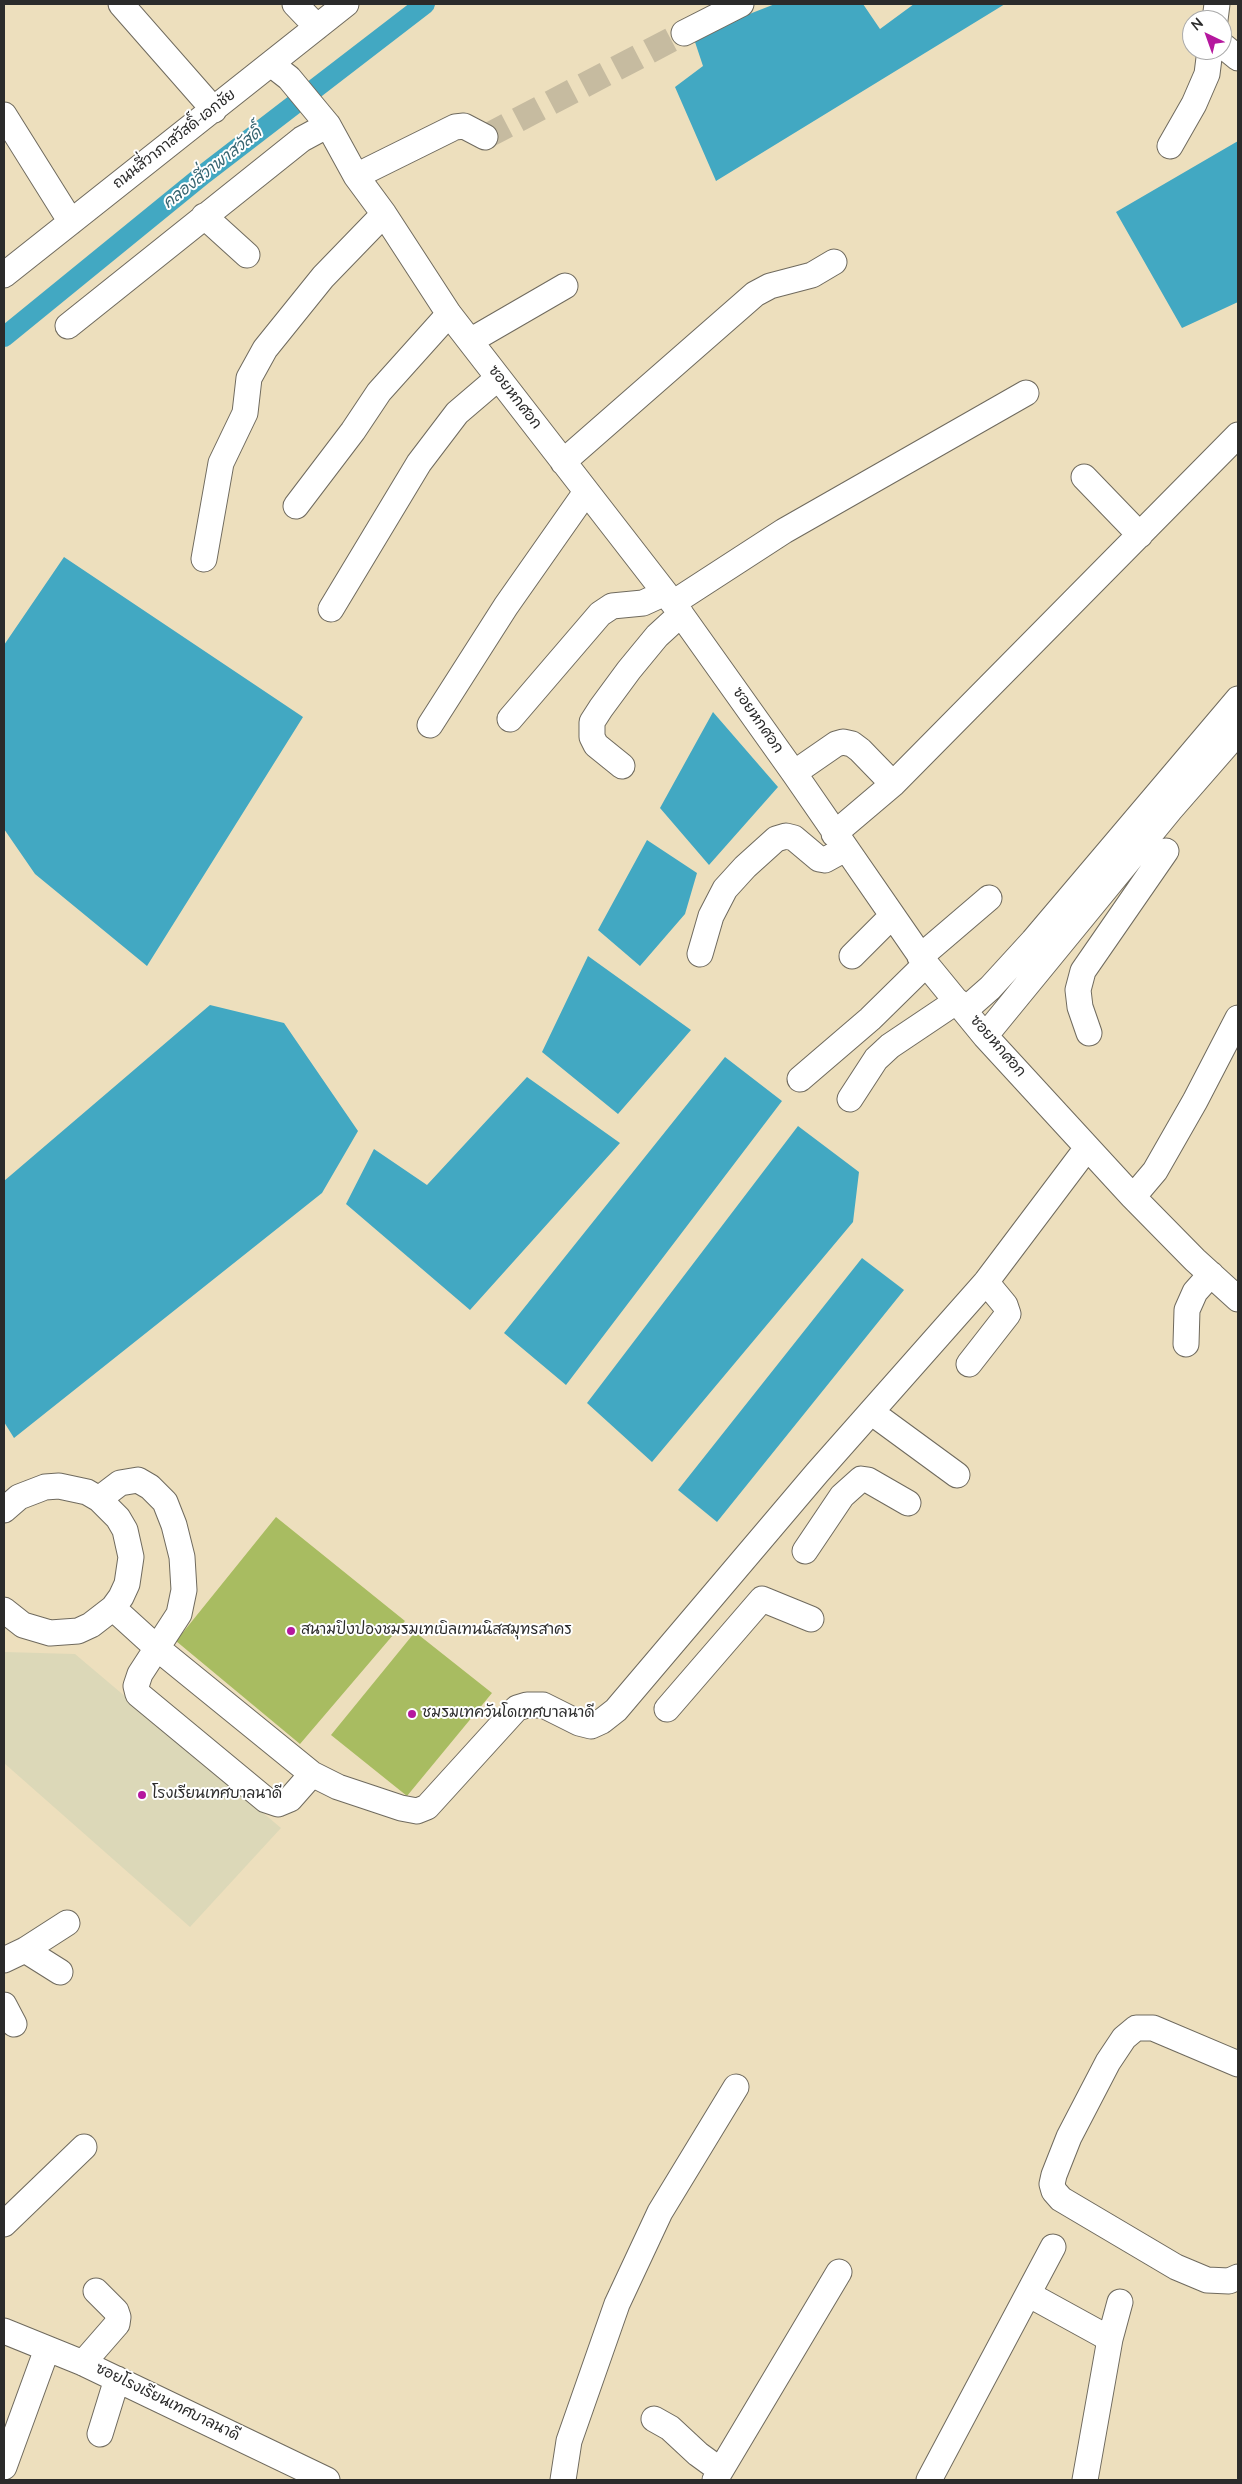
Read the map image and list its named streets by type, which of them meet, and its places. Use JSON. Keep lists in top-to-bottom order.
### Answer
{
  "streets": {
    "street": ["ถนนสี่วาภาสวัสดิ์-เอกชัย", "ซอยหกศอก", "ซอยโรงเรียนเทศบาลนาดี"]
  },
  "crossings": [
    ["ถนนสี่วาภาสวัสดิ์-เอกชัย", "ซอยหกศอก"]
  ],
  "water": ["คลองสี่วาพาสวัสดิ์"],
  "places": ["สนามปิงปองชมรมเทเบิลเทนนิสสมุทรสาคร", "ชมรมเทควันโดเทศบาลนาดี", "โรงเรียนเทศบาลนาดี"],
  "north": "top left"
}
